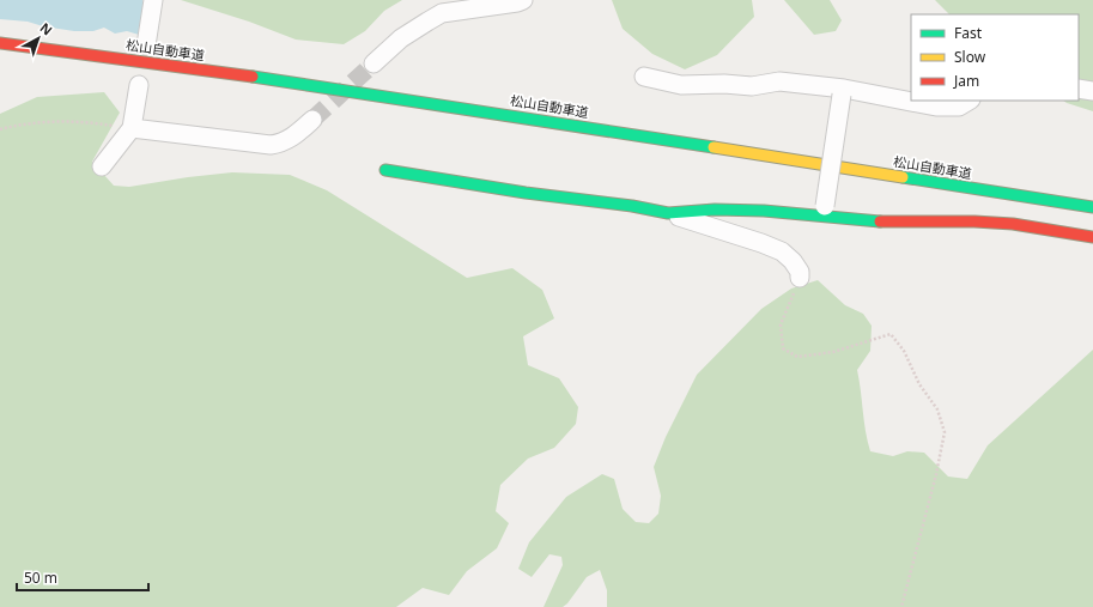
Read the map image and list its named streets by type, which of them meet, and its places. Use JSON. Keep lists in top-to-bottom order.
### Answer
{
  "streets": {
    "main road": ["松山自動車道"]
  },
  "legend": ["Fast", "Slow", "Jam"],
  "scale_bar": "50 m",
  "north": "top right"
}
